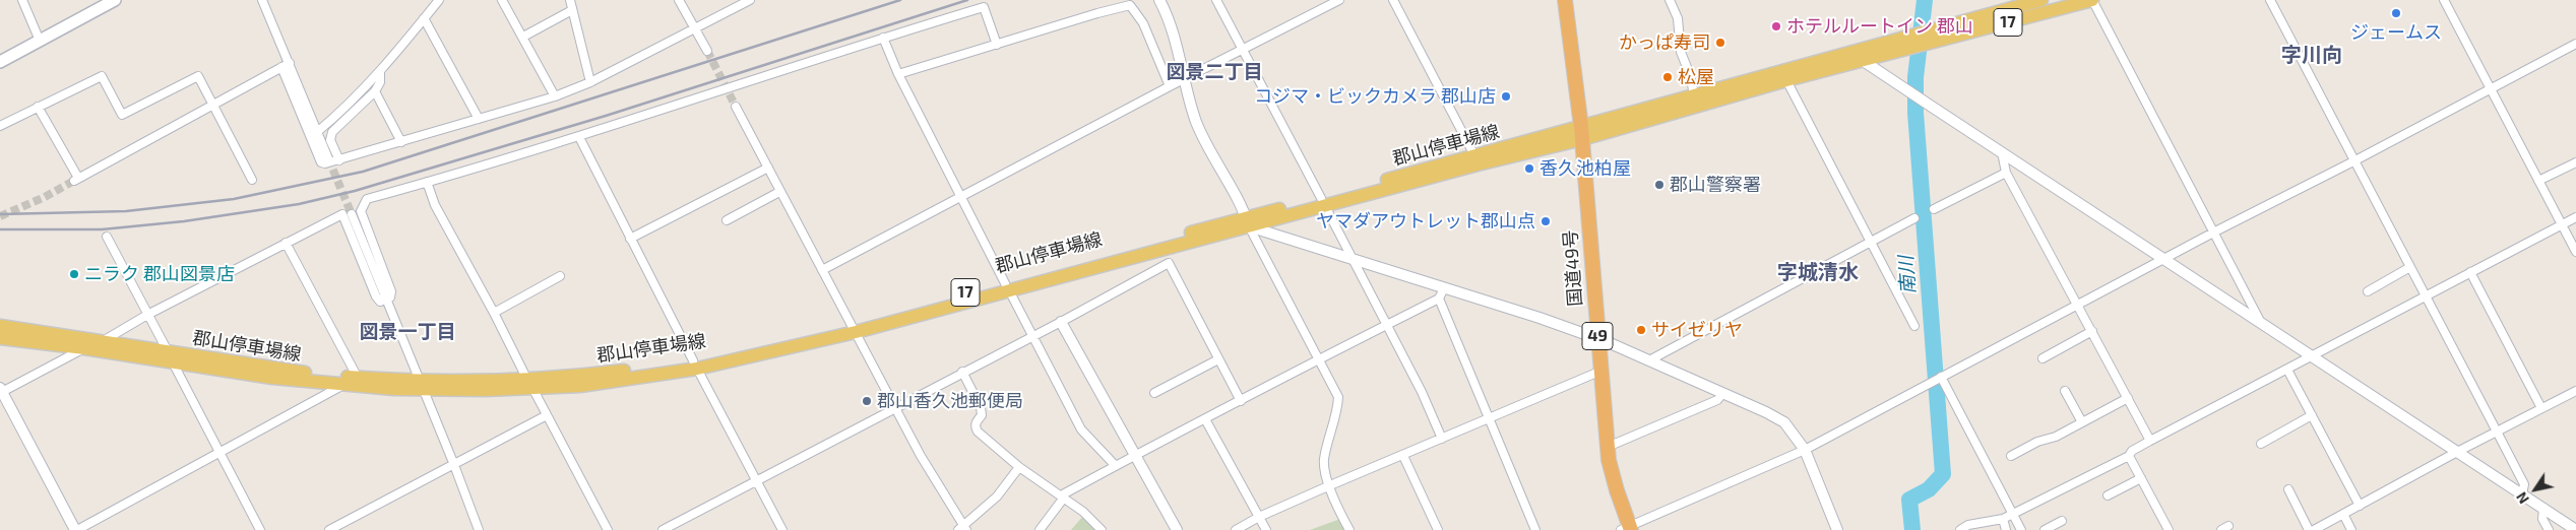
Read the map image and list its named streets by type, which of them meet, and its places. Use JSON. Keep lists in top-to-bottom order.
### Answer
{
  "streets": {
    "highway": ["国道49号", "49"],
    "main road": ["17", "郡山停車場線"]
  },
  "crossings": [
    ["郡山停車場線", "国道49号"]
  ],
  "districts": [
    "字川向",
    "図景二丁目",
    "字城清水",
    "図景一丁目"
  ],
  "water": ["南川"],
  "places": [
    "ジェームス",
    "ホテルルートイン 郡山",
    "かっぱ寿司",
    "松屋",
    "コジマ・ビックカメラ 郡山店",
    "香久池柏屋",
    "郡山警察署",
    "ヤマダアウトレット郡山点",
    "ニラク 郡山図景店",
    "サイゼリヤ",
    "郡山香久池郵便局"
  ],
  "north": "bottom left"
}
